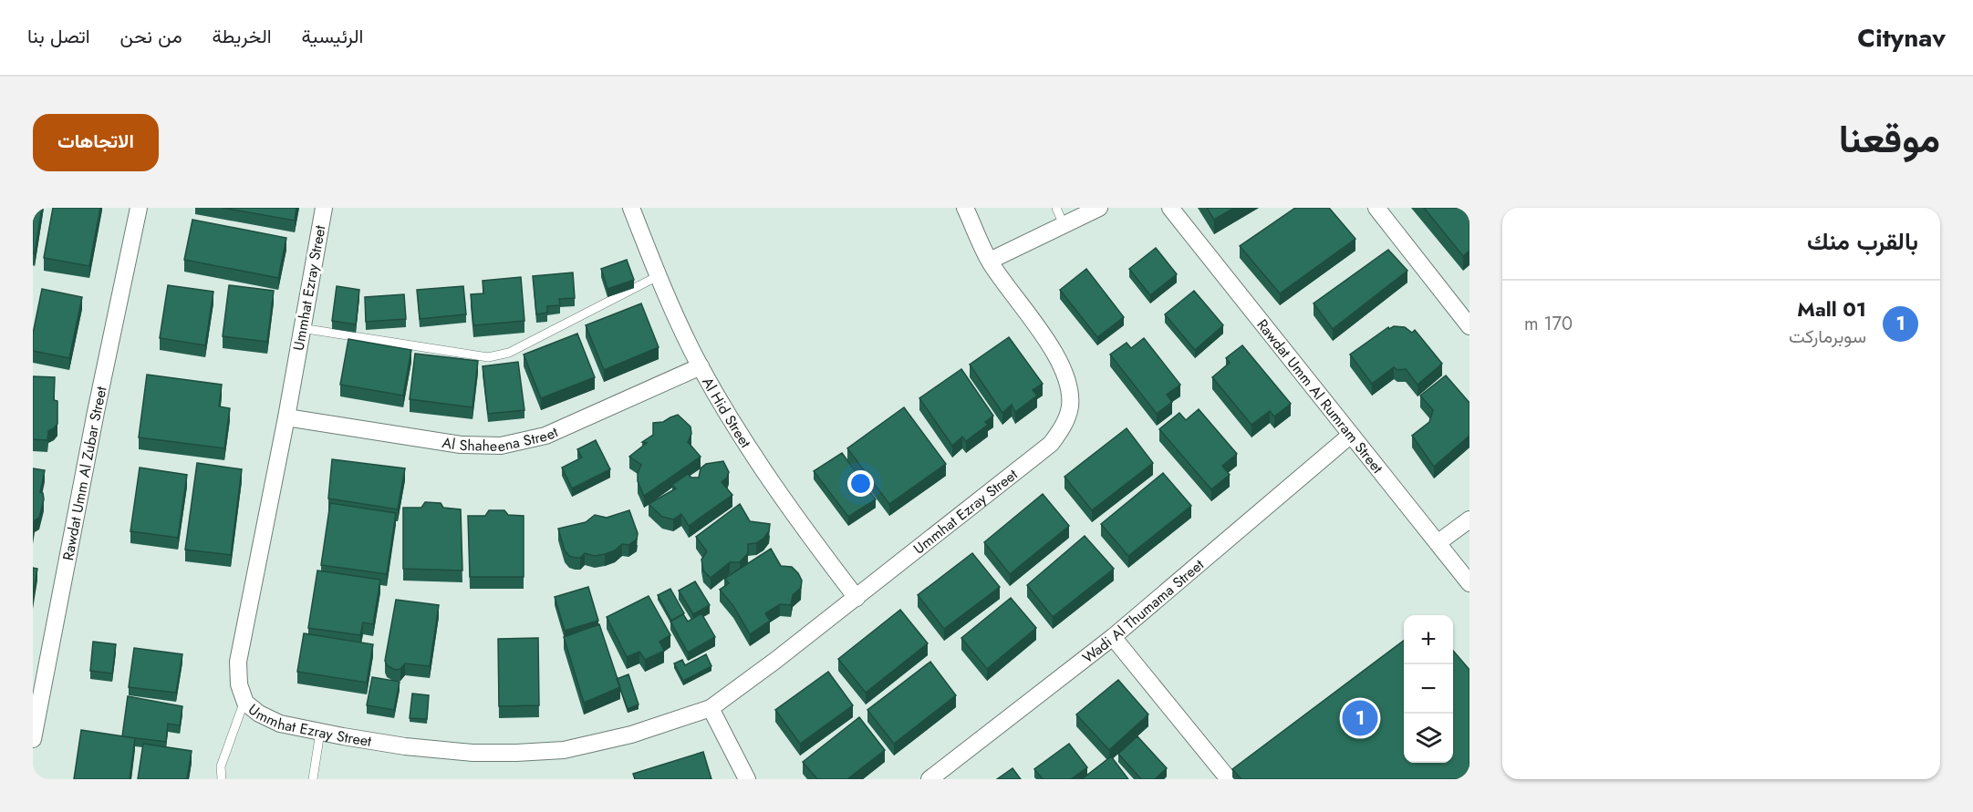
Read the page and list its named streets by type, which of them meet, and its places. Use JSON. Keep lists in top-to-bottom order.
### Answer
{
  "streets": {
    "street": [
      "Ummhat Ezray Street",
      "Rawdat Umm Al Rumram Street",
      "Al Hid Street",
      "Al Shaheena Street",
      "Rawdat Umm Al Zubar Street",
      "Wadi Al Thumama Street"
    ]
  },
  "crossings": [
    ["Ummhat Ezray Street", "Al Hid Street"],
    ["Ummhat Ezray Street", "Al Shaheena Street"],
    ["Rawdat Umm Al Rumram Street", "Wadi Al Thumama Street"],
    ["Al Hid Street", "Al Shaheena Street"]
  ],
  "page": {
    "header": "Citynav",
    "nav": [
      "الرئيسية",
      "الخريطة",
      "من نحن",
      "اتصل بنا"
    ],
    "title": "موقعنا",
    "buttons": "الاتجاهات",
    "heading": "بالقرب منك",
    "list": [
      {
        "mark": "1",
        "name": "01 Mall",
        "note": "سوبرماركت",
        "value": "170 m"
      }
    ],
    "map_buttons": ["+", "−"],
    "pins": "1"
  }
}
